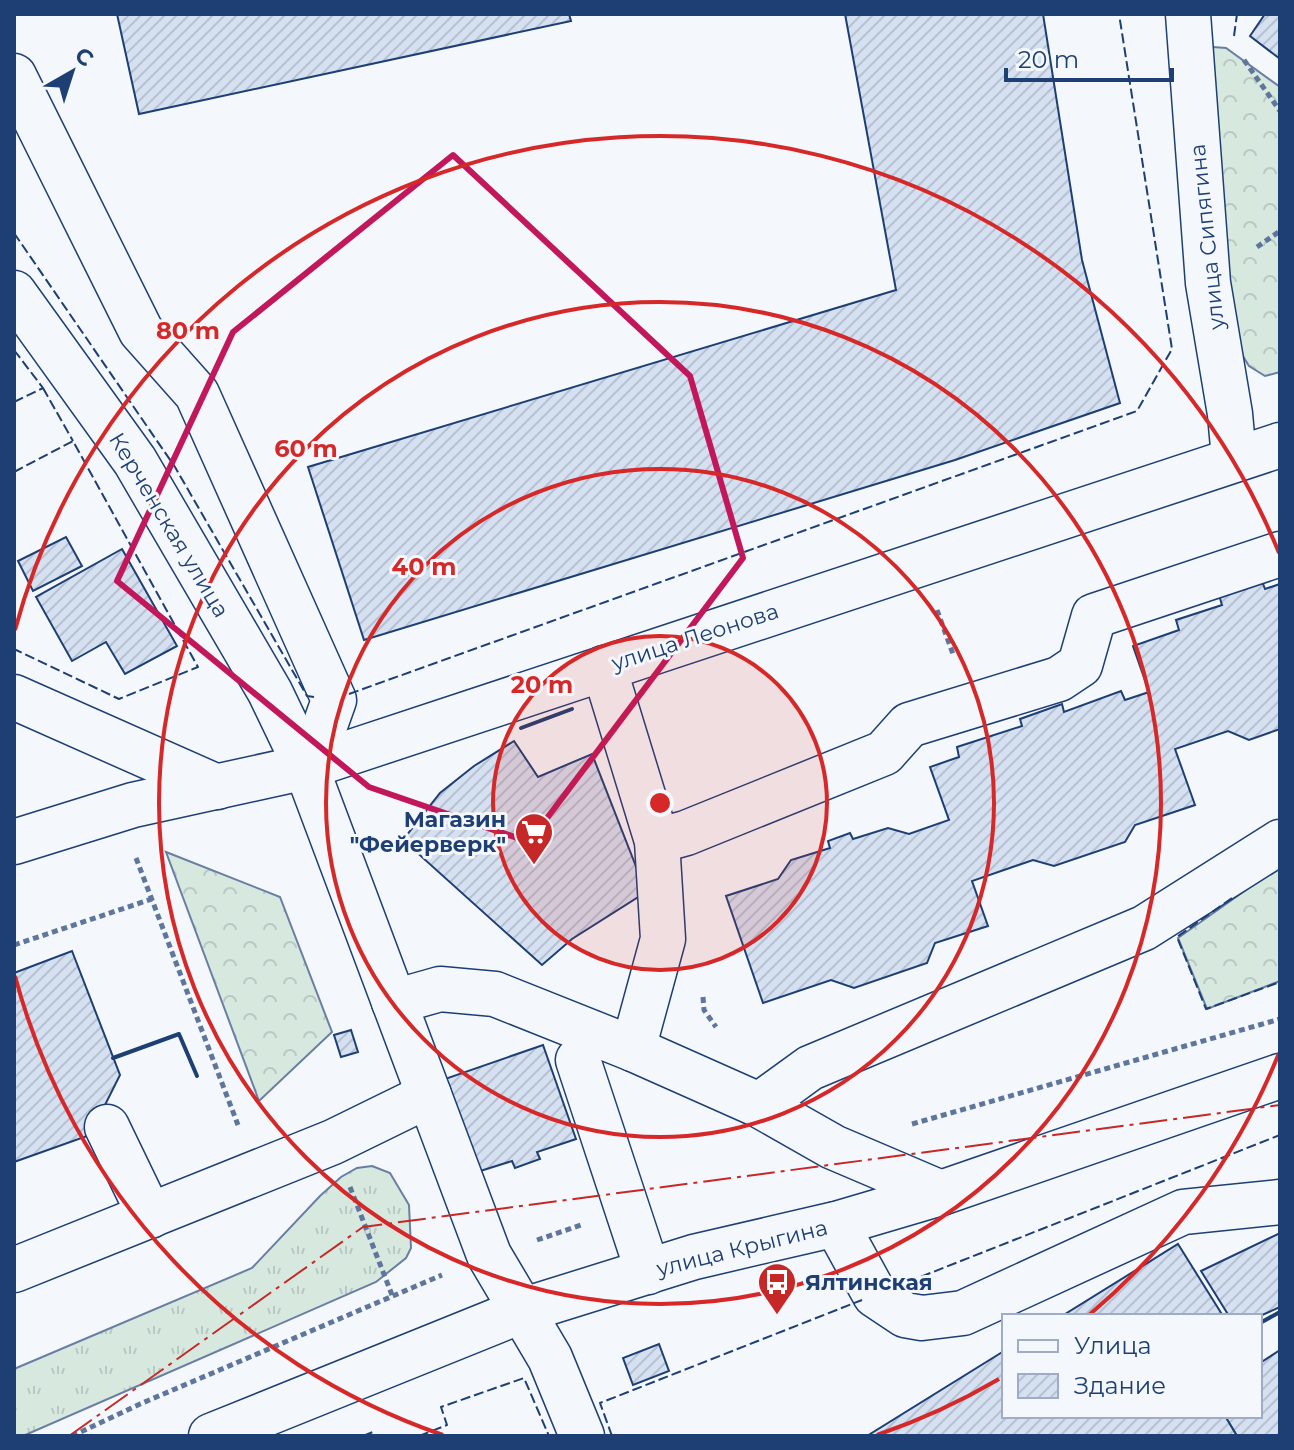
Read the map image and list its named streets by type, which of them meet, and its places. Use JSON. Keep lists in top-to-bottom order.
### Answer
{
  "streets": {
    "street": [
      "улица Сипягина",
      "Керченская улица",
      "улица Леонова",
      "улица Крыгина"
    ]
  },
  "crossings": [
    ["улица Сипягина", "улица Леонова"],
    ["Керченская улица", "улица Леонова"],
    ["Керченская улица", "улица Крыгина"]
  ],
  "places": {
    "supermarket": ["Магазин \"Фейерверк\""],
    "bus stop": ["Ялтинская"]
  },
  "legend": ["Улица", "Здание"],
  "scale_bar": "20 m",
  "north": "top right",
  "rings": [
    "80 m",
    "60 m",
    "40 m",
    "20 m"
  ]
}
